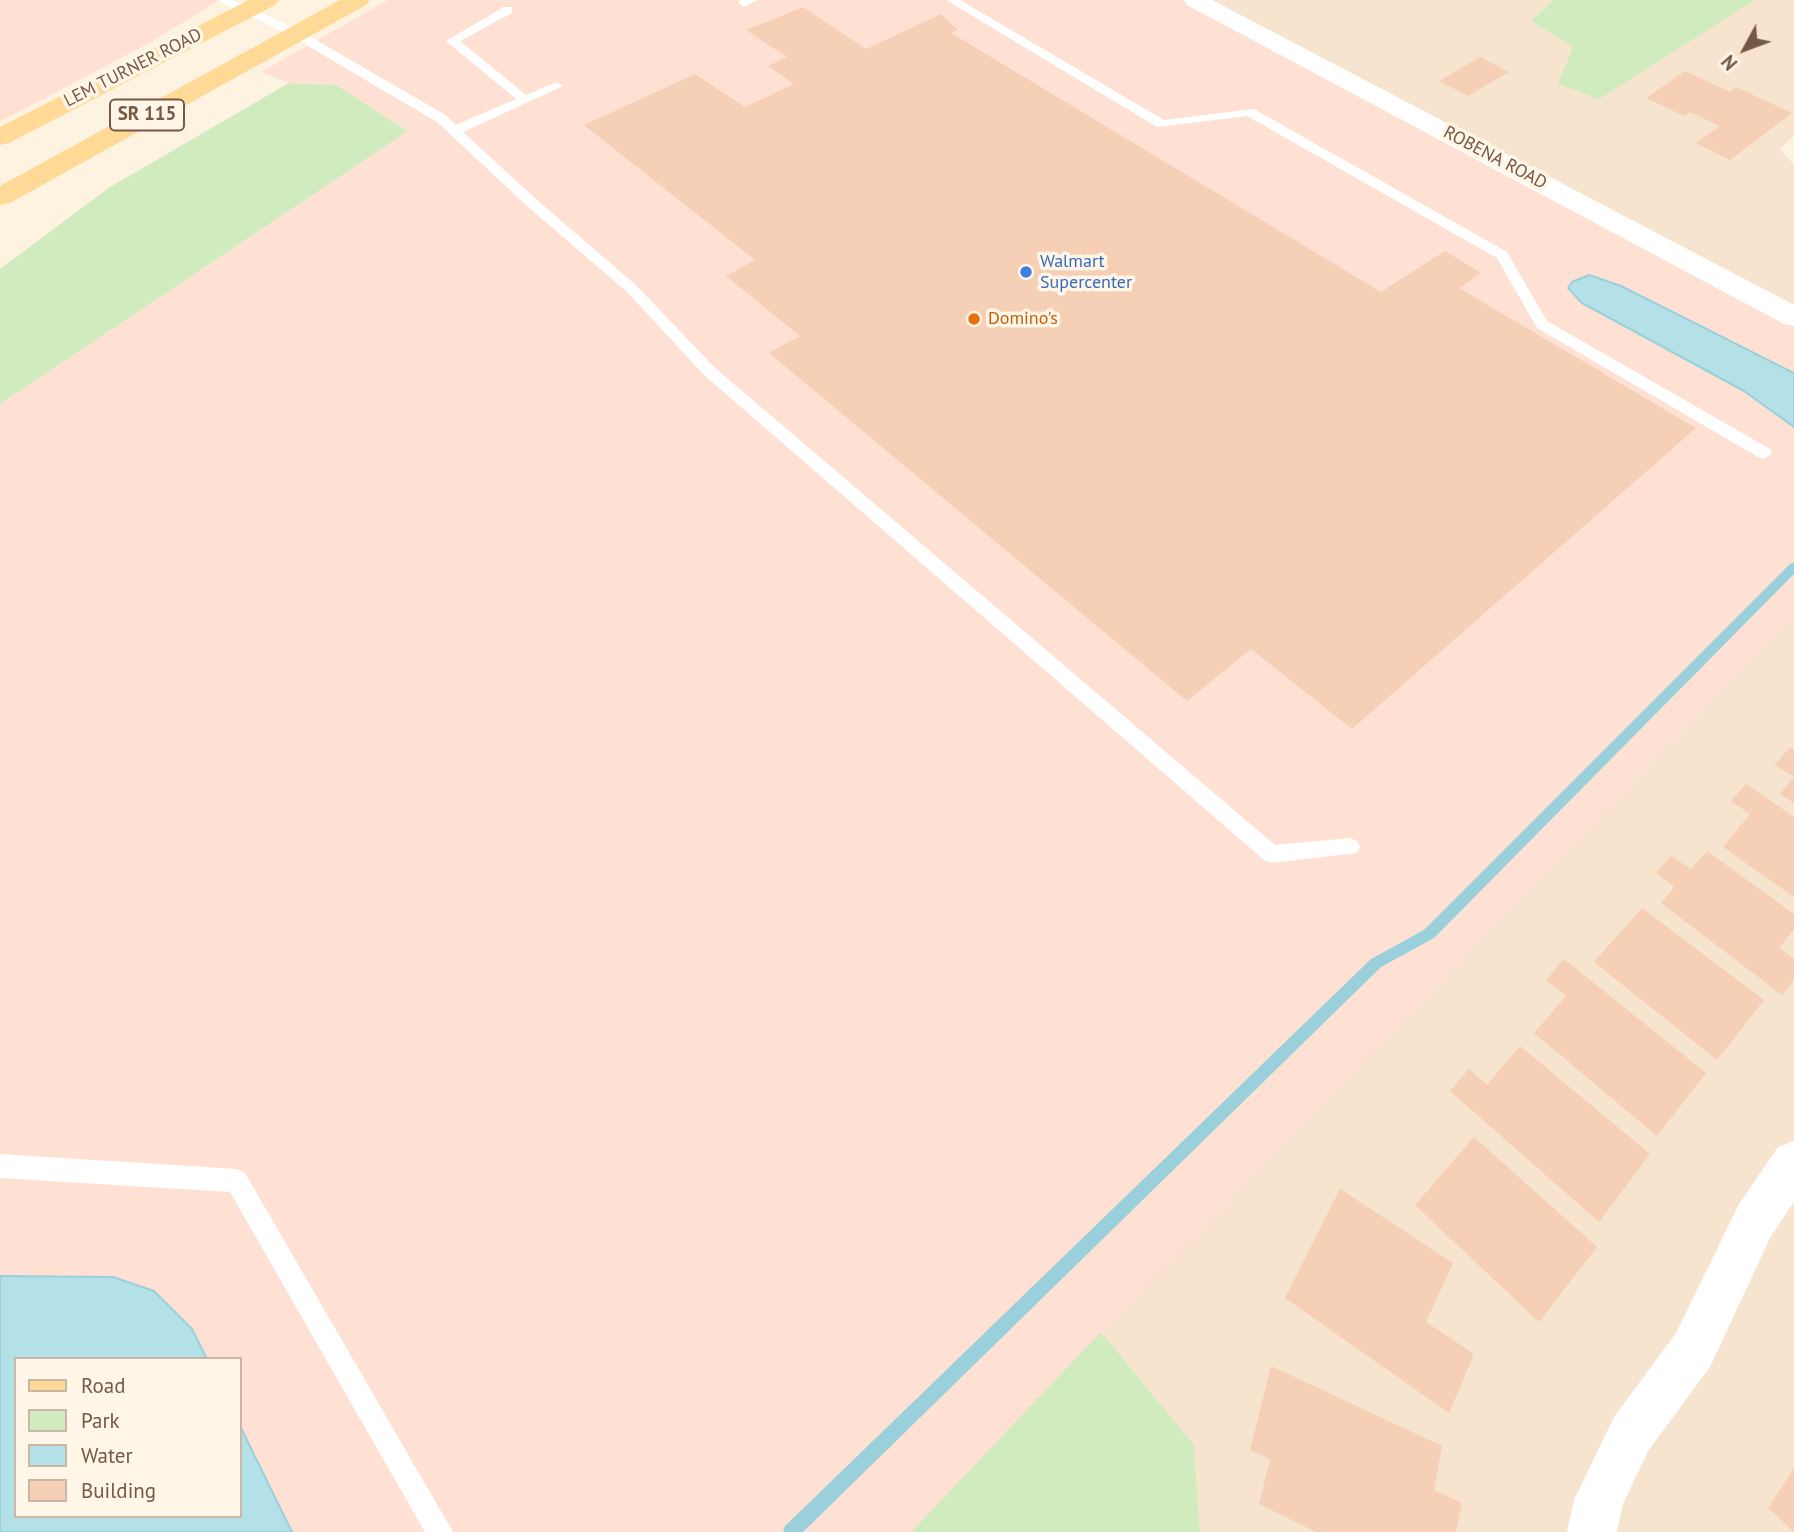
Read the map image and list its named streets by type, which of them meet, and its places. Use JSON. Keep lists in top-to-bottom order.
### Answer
{
  "streets": {
    "main road": ["LEM TURNER ROAD", "SR 115"],
    "street": ["ROBENA ROAD"]
  },
  "places": ["Walmart Supercenter", "Domino's"],
  "legend": [
    "Road",
    "Park",
    "Water",
    "Building"
  ],
  "north": "bottom left"
}
